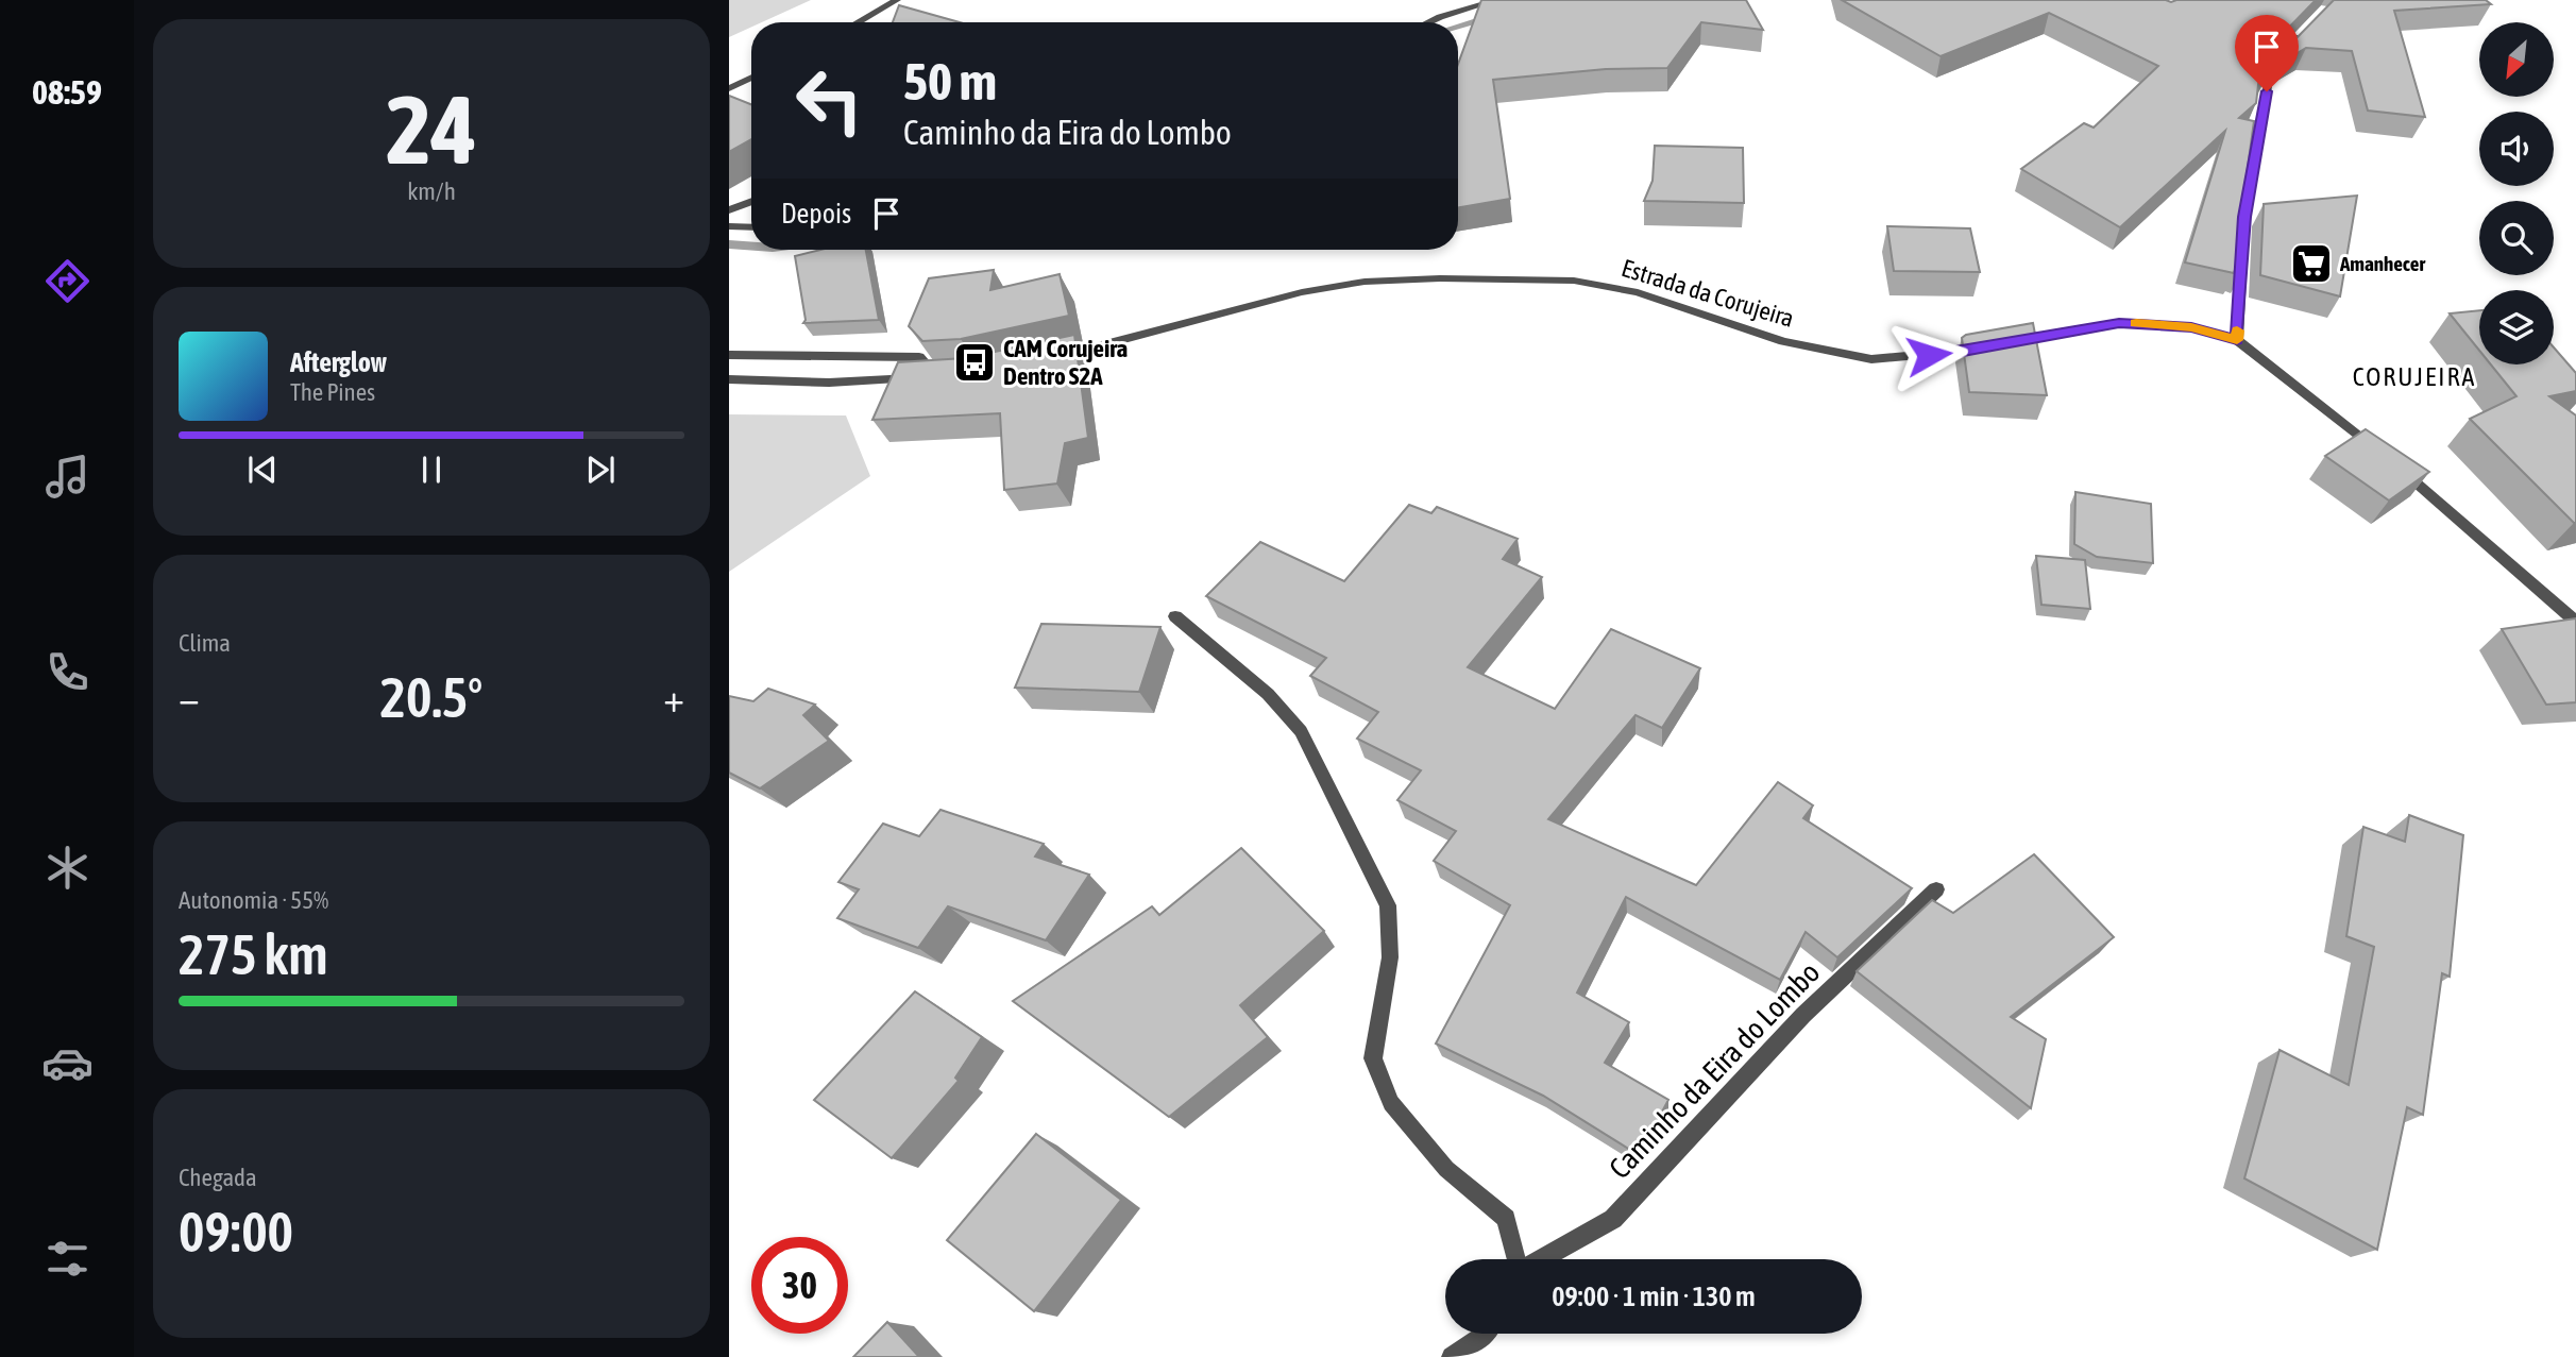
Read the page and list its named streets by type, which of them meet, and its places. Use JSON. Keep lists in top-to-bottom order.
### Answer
{
  "streets": {
    "street": ["Estrada da Corujeira", "Caminho da Eira do Lombo"]
  },
  "districts": ["CORUJEIRA"],
  "places": {
    "supermarket": ["Amanhecer"],
    "bus stop": ["CAM Corujeira Dentro S2A"]
  },
  "north": "bottom left",
  "page": {
    "tabs": "08:59",
    "tile": [
      ["24", "km/h"],
      "Clima",
      ["Autonomia · 55%", "275 km"],
      ["Chegada", "09:00"]
    ],
    "turn": ["50 m", "Caminho da Eira do Lombo"],
    "then": "Depois",
    "song": ["Afterglow", "The Pines"],
    "heat": ["−", "20.5°", "+"],
    "limit": "30",
    "trip": "09:00 · 1 min · 130 m"
  }
}
